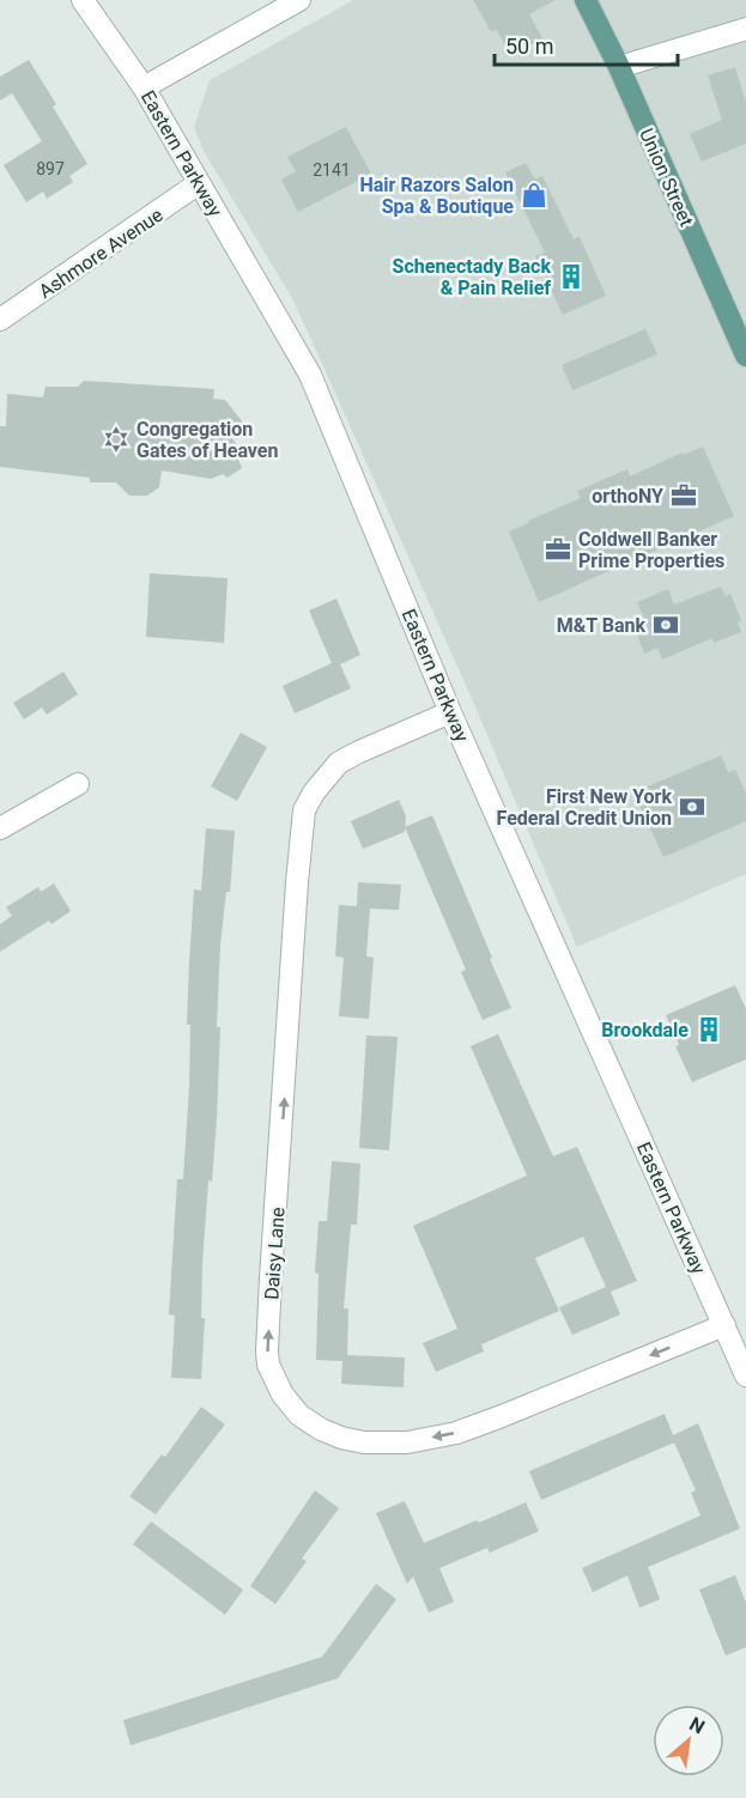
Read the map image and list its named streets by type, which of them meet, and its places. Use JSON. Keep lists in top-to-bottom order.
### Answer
{
  "streets": {
    "main road": ["Union Street"],
    "street": ["Eastern Parkway", "Ashmore Avenue", "Daisy Lane"]
  },
  "crossings": [
    ["Eastern Parkway", "Ashmore Avenue"],
    ["Eastern Parkway", "Daisy Lane"]
  ],
  "places": {
    "shop": ["Hair Razors Salon Spa & Boutique"],
    "building": ["Schenectady Back & Pain Relief", "Brookdale"],
    "synagogue": ["Congregation Gates of Heaven"],
    "office": ["orthoNY", "Coldwell Banker Prime Properties"],
    "bank": ["M&T Bank", "First New York Federal Credit Union"]
  },
  "house_numbers": ["897", "2141"],
  "scale_bar": "50 m",
  "north": "top right"
}
